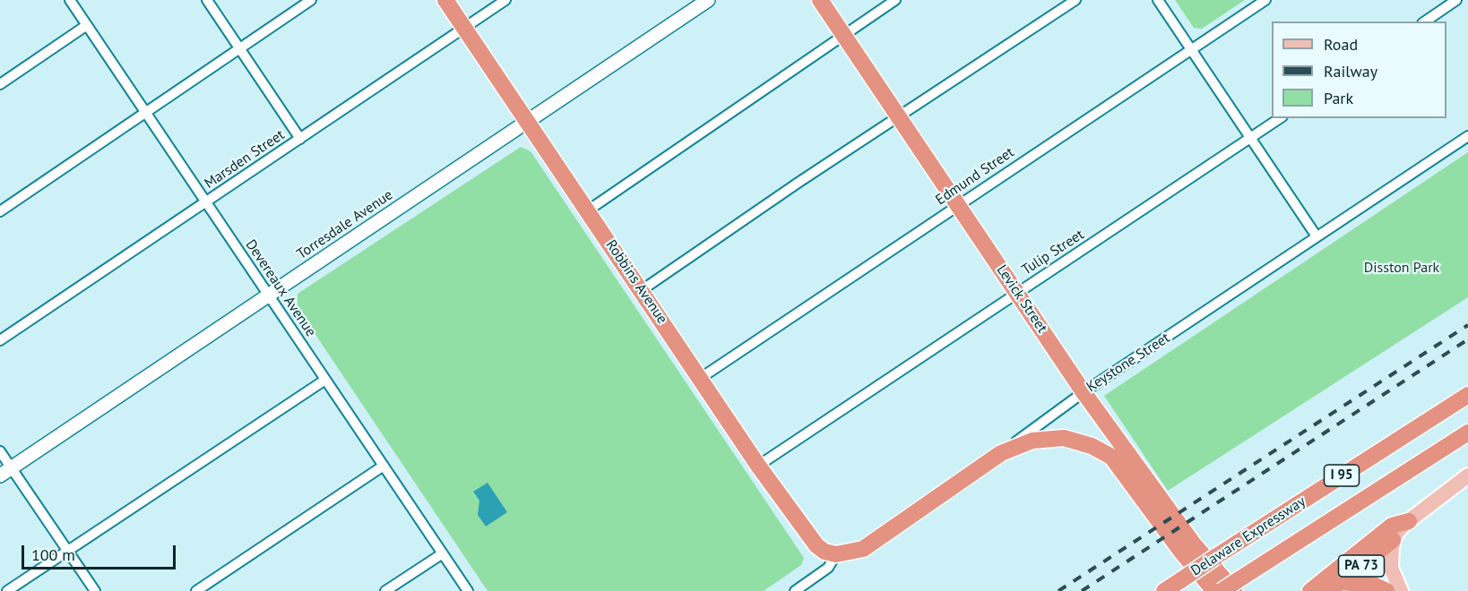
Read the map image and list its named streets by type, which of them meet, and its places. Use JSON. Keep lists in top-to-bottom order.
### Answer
{
  "streets": {
    "highway": [
      "Robbins Avenue",
      "Levick Street",
      "Keystone Street",
      "I 95",
      "Delaware Expressway",
      "PA 73"
    ],
    "street": [
      "Marsden Street",
      "Edmund Street",
      "Torresdale Avenue",
      "Tulip Street",
      "Devereaux Avenue"
    ]
  },
  "crossings": [
    ["Marsden Street", "Robbins Avenue"],
    ["Marsden Street", "Devereaux Avenue"],
    ["Edmund Street", "Robbins Avenue"],
    ["Edmund Street", "Levick Street"],
    ["Torresdale Avenue", "Robbins Avenue"],
    ["Torresdale Avenue", "Devereaux Avenue"],
    ["Tulip Street", "Robbins Avenue"],
    ["Tulip Street", "Levick Street"],
    ["Robbins Avenue", "Keystone Street"],
    ["Levick Street", "Keystone Street"],
    ["Levick Street", "I 95"]
  ],
  "parks": ["Disston Park"],
  "legend": ["Road", "Railway", "Park"],
  "scale_bar": "100 m"
}
